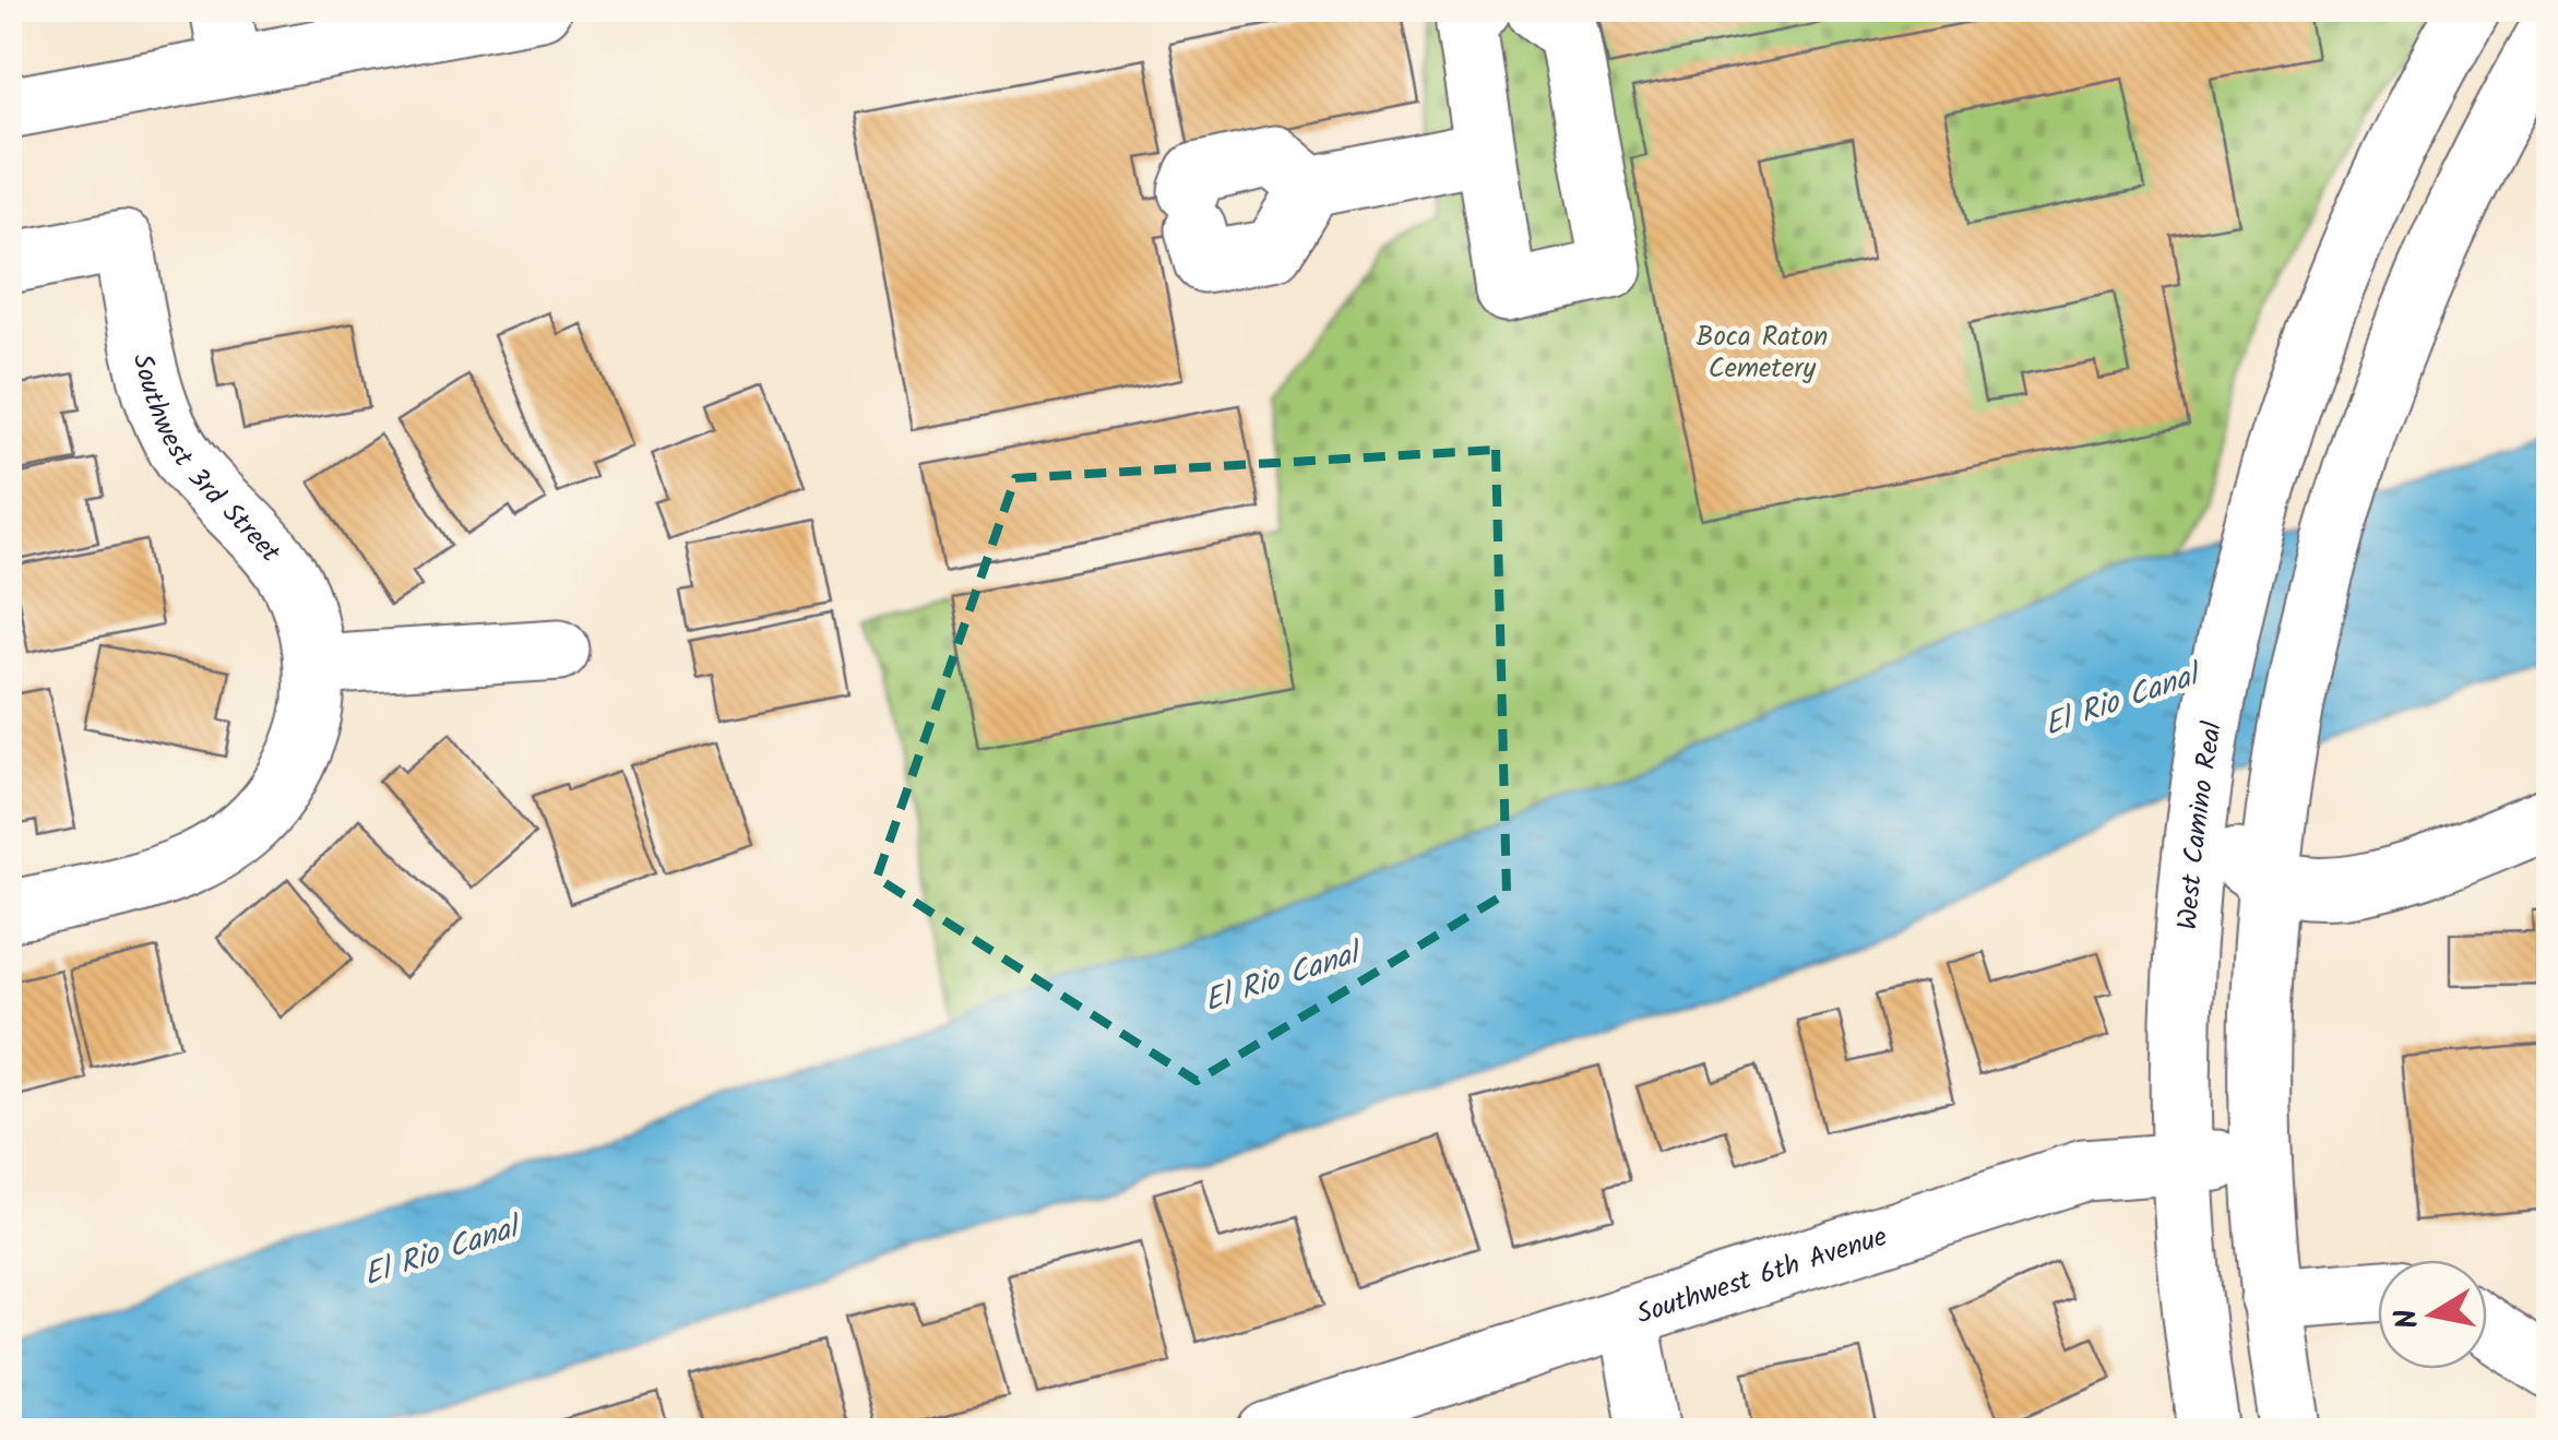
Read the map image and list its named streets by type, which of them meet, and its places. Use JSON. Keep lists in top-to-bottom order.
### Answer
{
  "streets": {
    "street": ["Southwest 3rd Street", "West Camino Real", "Southwest 6th Avenue"]
  },
  "crossings": [
    ["West Camino Real", "Southwest 6th Avenue"]
  ],
  "water": ["El Rio Canal"],
  "parks": ["Boca Raton Cemetery"],
  "north": "left"
}
